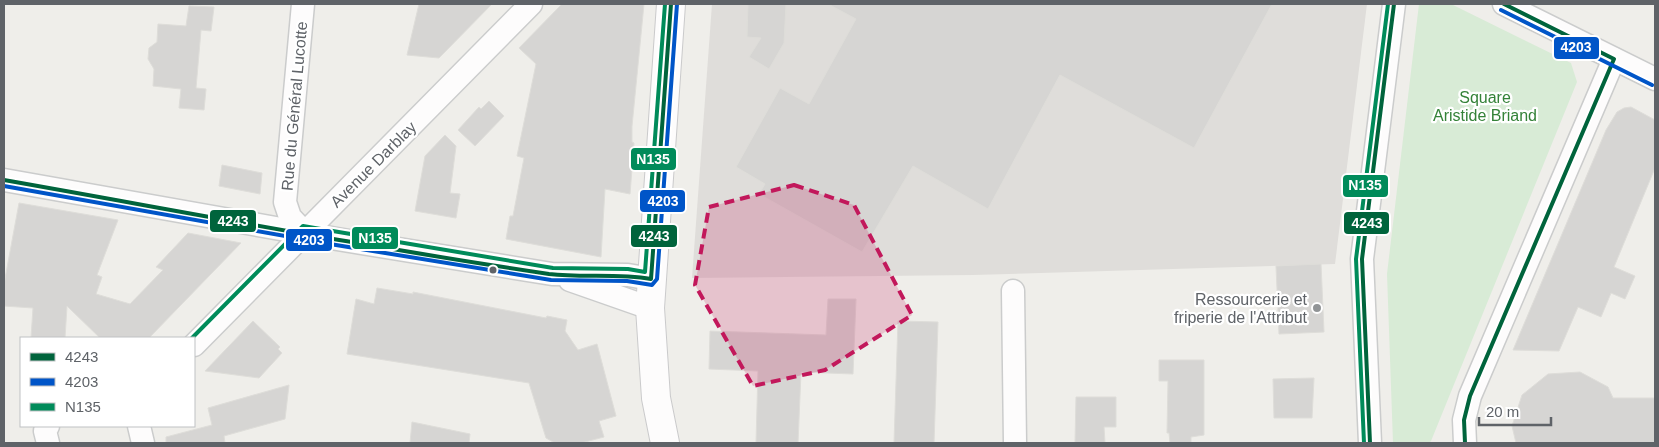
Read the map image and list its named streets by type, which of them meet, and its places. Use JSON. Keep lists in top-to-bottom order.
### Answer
{
  "streets": {
    "street": ["Rue du Général Lucotte", "Avenue Darblay"]
  },
  "crossings": [
    ["Rue du Général Lucotte", "Avenue Darblay"]
  ],
  "parks": ["Square Aristide Briand"],
  "places": ["Ressourcerie et friperie de l'Attribut"],
  "lines": ["transit line 4243", "transit line 4203", "transit line N135"],
  "legend": ["4243", "4203", "N135"],
  "scale_bar": "20 m"
}
